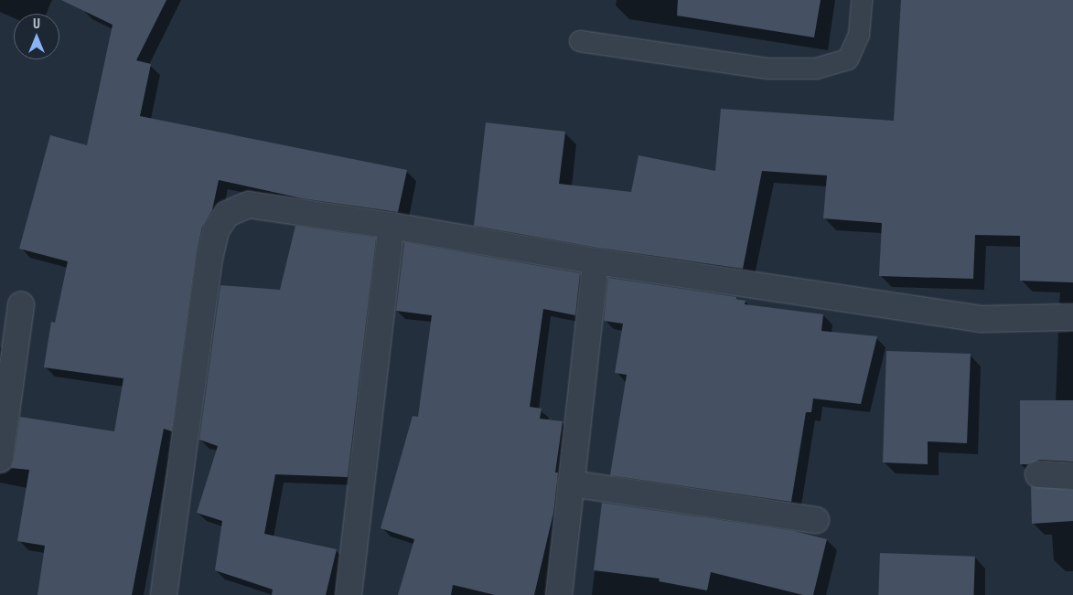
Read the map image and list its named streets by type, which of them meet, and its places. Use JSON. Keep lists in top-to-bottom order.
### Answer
{
  "north": "top"
}
